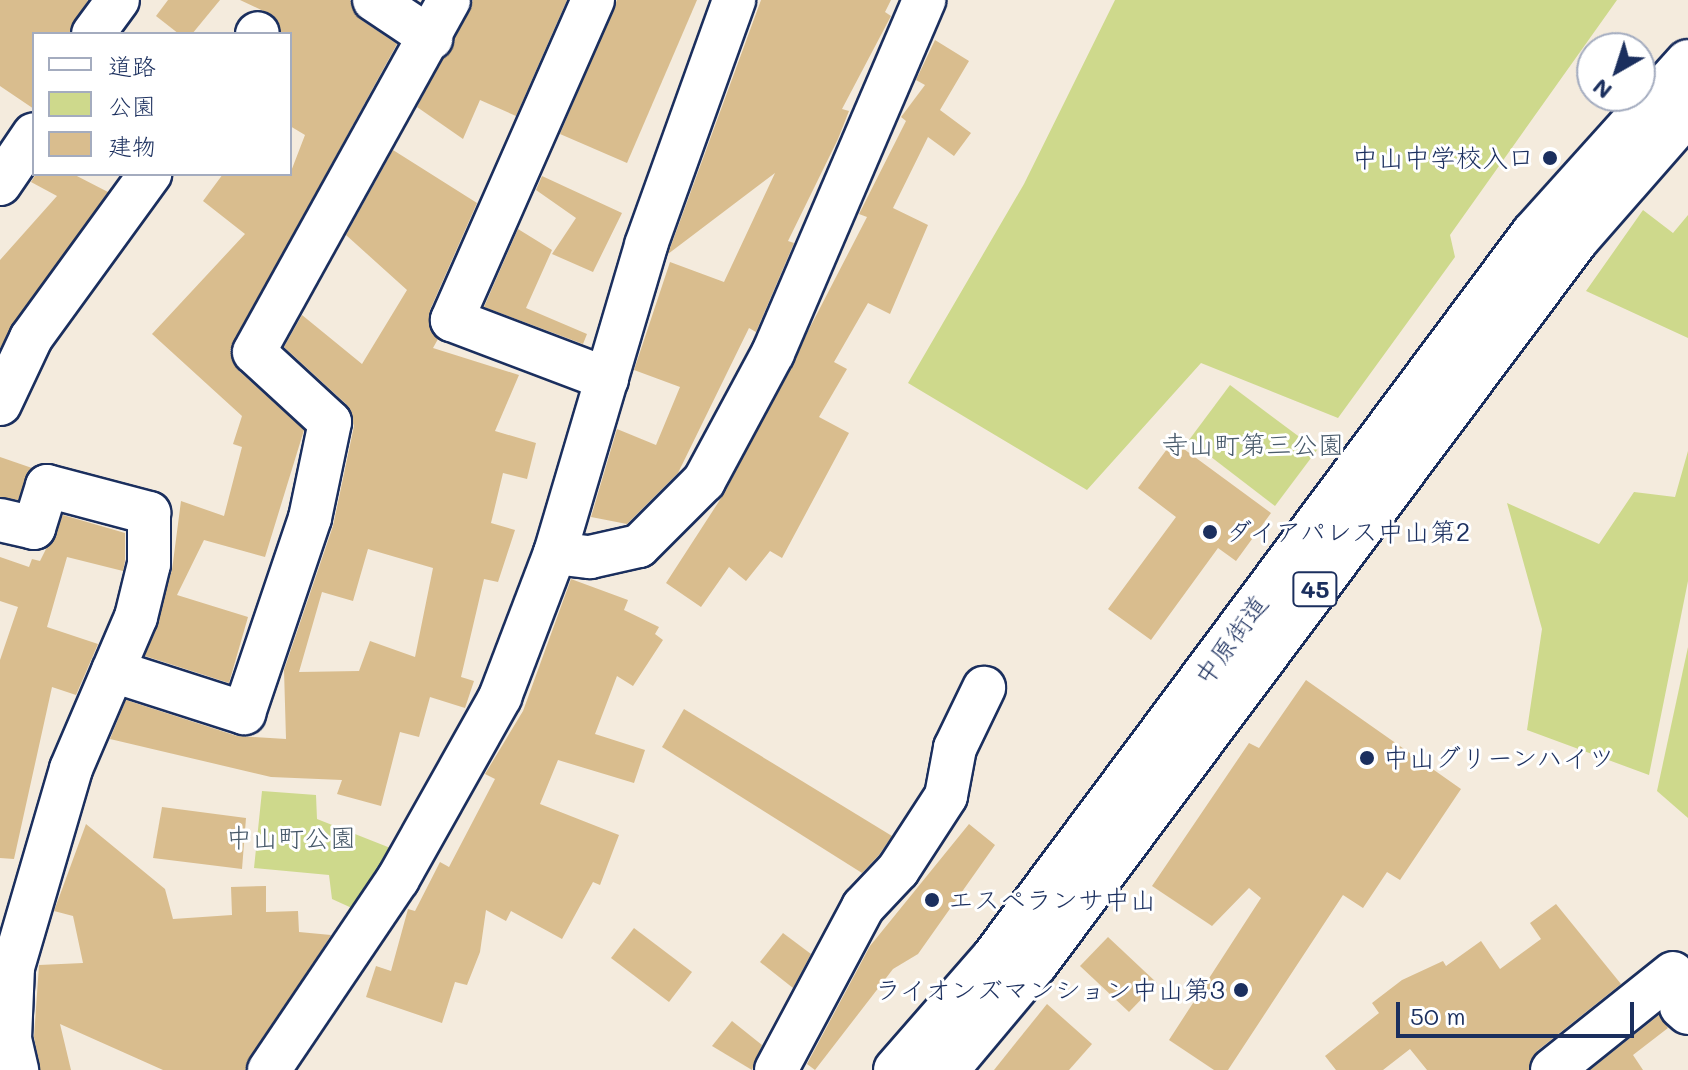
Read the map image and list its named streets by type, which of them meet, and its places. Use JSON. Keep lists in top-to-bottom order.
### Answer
{
  "streets": {
    "main road": ["45", "中原街道"]
  },
  "parks": ["寺山町第三公園", "中山町公園"],
  "places": [
    "中山中学校入口",
    "ダイアパレス中山第2",
    "中山グリーンハイツ",
    "エスペランサ中山",
    "ライオンズマンション中山第3"
  ],
  "legend": ["道路", "公園", "建物"],
  "scale_bar": "50 m",
  "north": "bottom left"
}
